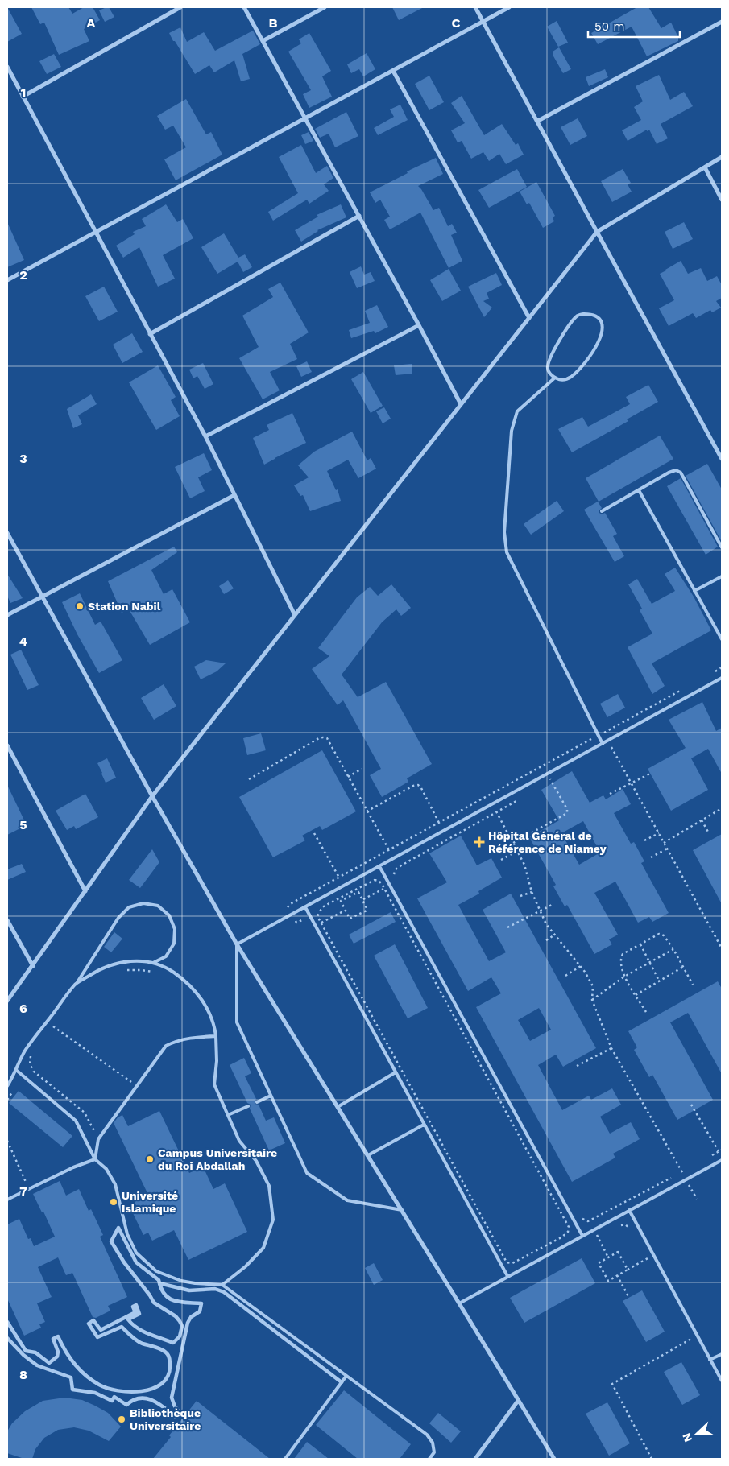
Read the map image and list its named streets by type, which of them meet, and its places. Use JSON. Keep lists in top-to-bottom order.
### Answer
{
  "places": {
    "other": [
      "Station Nabil",
      "Campus Universitaire du Roi Abdallah",
      "Université Islamique",
      "Bibliothèque Universitaire"
    ],
    "health": ["Hôpital Général de Référence de Niamey"]
  },
  "scale_bar": "50 m",
  "north": "left",
  "grid": {
    "columns": ["A", "B", "C"],
    "rows": [
      "1",
      "2",
      "3",
      "4",
      "5",
      "6",
      "7",
      "8"
    ]
  }
}
